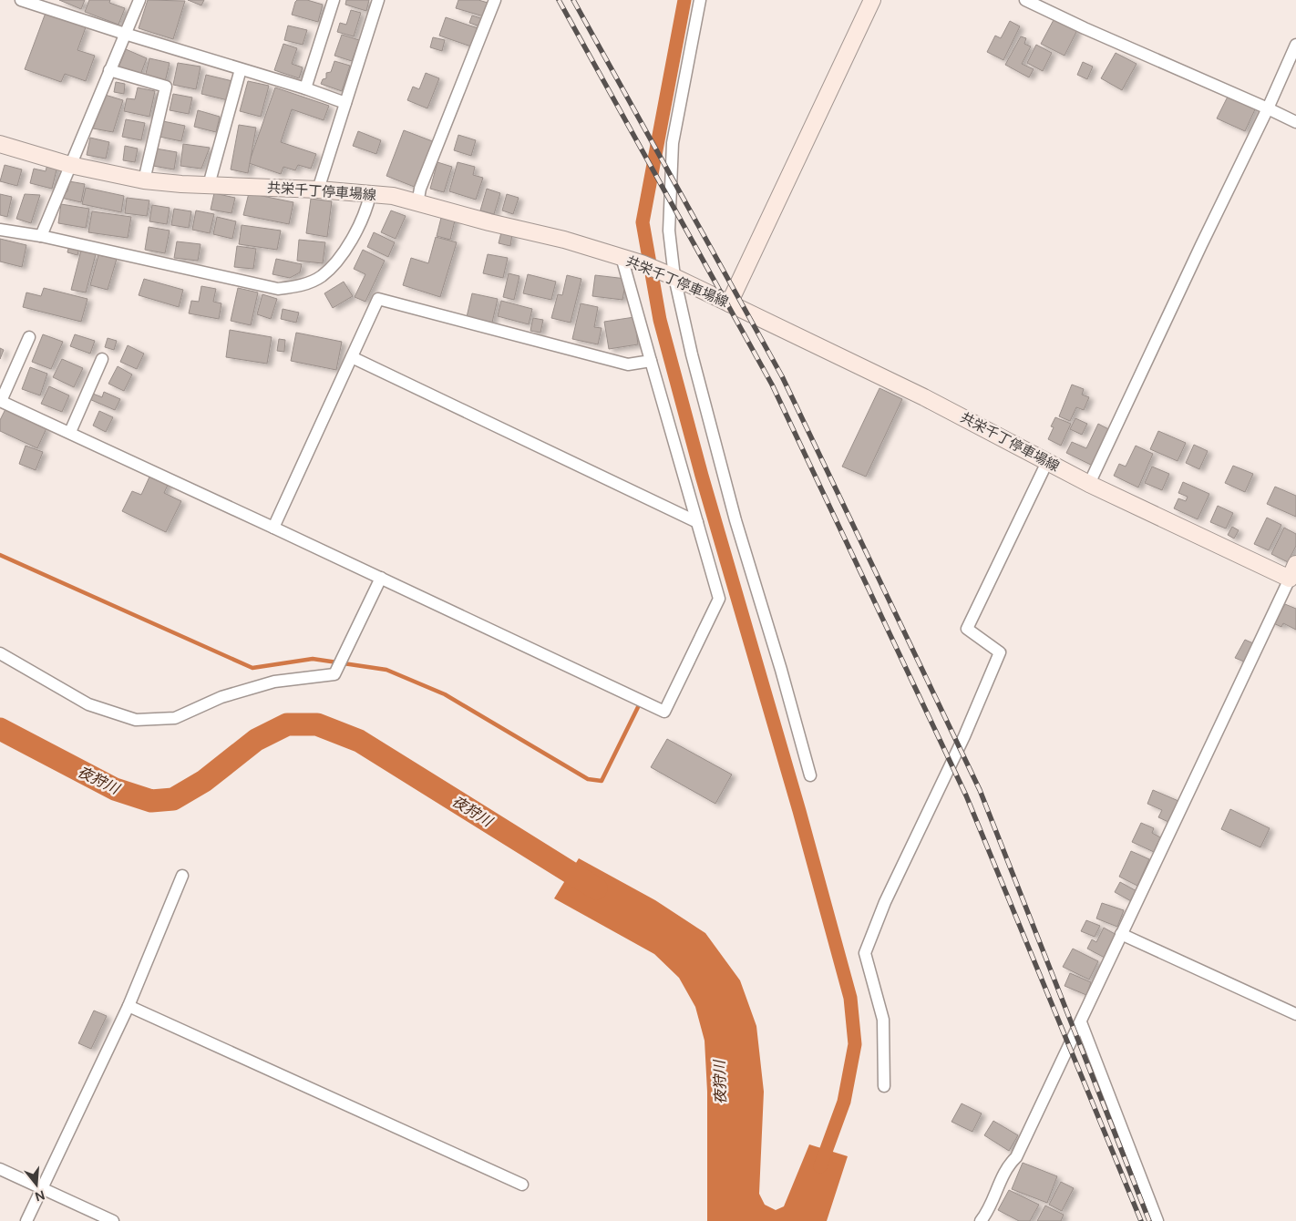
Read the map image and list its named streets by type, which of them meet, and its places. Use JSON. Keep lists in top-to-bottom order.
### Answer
{
  "streets": {
    "main road": ["共栄千丁停車場線"]
  },
  "water": ["夜狩川"],
  "north": "bottom"
}
